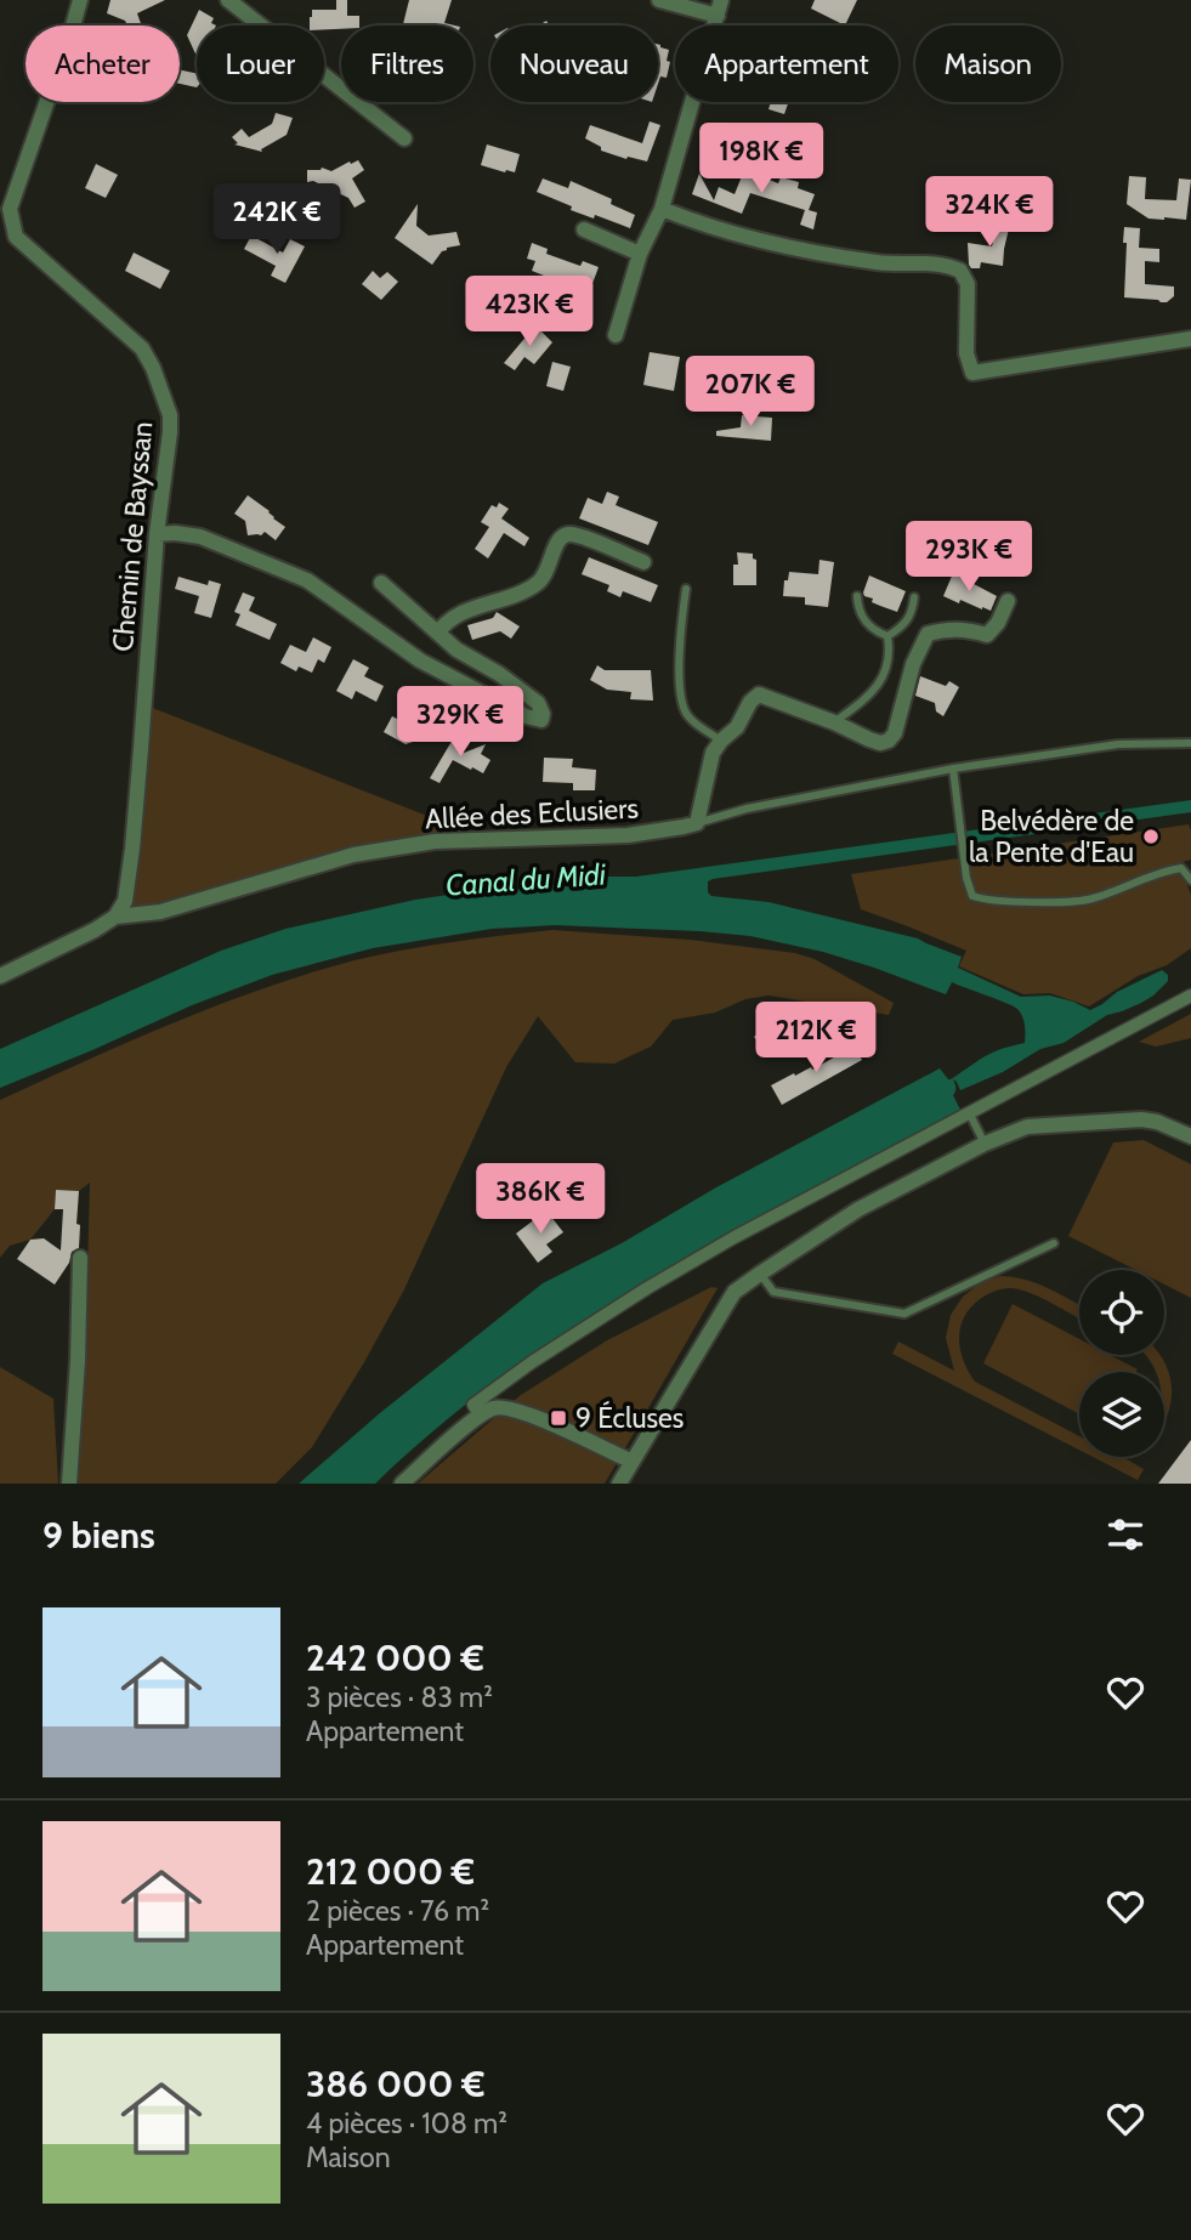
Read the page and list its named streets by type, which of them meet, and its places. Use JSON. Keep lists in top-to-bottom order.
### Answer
{
  "streets": {
    "street": ["Chemin de Bayssan", "Allée des Eclusiers"]
  },
  "crossings": [
    ["Chemin de Bayssan", "Allée des Eclusiers"]
  ],
  "water": ["Canal du Midi"],
  "places": {
    "other": ["Belvédère de la Pente d'Eau"],
    "transit": ["9 Écluses"]
  },
  "page": {
    "chip": [
      "Acheter",
      "Louer",
      "Filtres",
      "Nouveau",
      "Appartement",
      "Maison"
    ],
    "price": [
      "198K €",
      "324K €",
      "242K €",
      "423K €",
      "207K €",
      "293K €",
      "329K €",
      "212K €",
      "386K €"
    ],
    "heading": "9 biens",
    "list": [
      {
        "name": "242 000 €",
        "note": "3 pièces · 83 m² · Appartement"
      },
      {
        "name": "212 000 €",
        "note": "2 pièces · 76 m² · Appartement"
      },
      {
        "name": "386 000 €",
        "note": "4 pièces · 108 m² · Maison"
      }
    ]
  }
}
